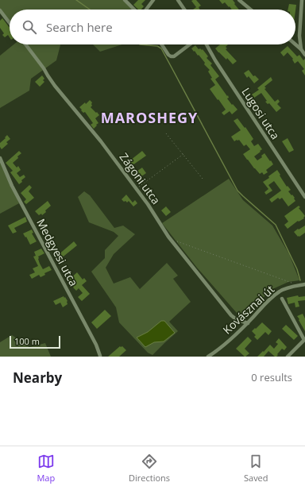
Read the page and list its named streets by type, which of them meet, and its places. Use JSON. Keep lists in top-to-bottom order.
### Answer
{
  "streets": {
    "street": [
      "Lugosi utca",
      "Zágoni utca",
      "Medgyesi utca",
      "Kovásznai út"
    ]
  },
  "crossings": [
    ["Zágoni utca", "Kovásznai út"]
  ],
  "districts": ["MAROSHEGY"],
  "scale_bar": "100 m",
  "page": {
    "search": "Search here",
    "scale": "100 m",
    "heading": ["Nearby", "0 results"],
    "nav": ["Map", "Directions", "Saved"]
  }
}
